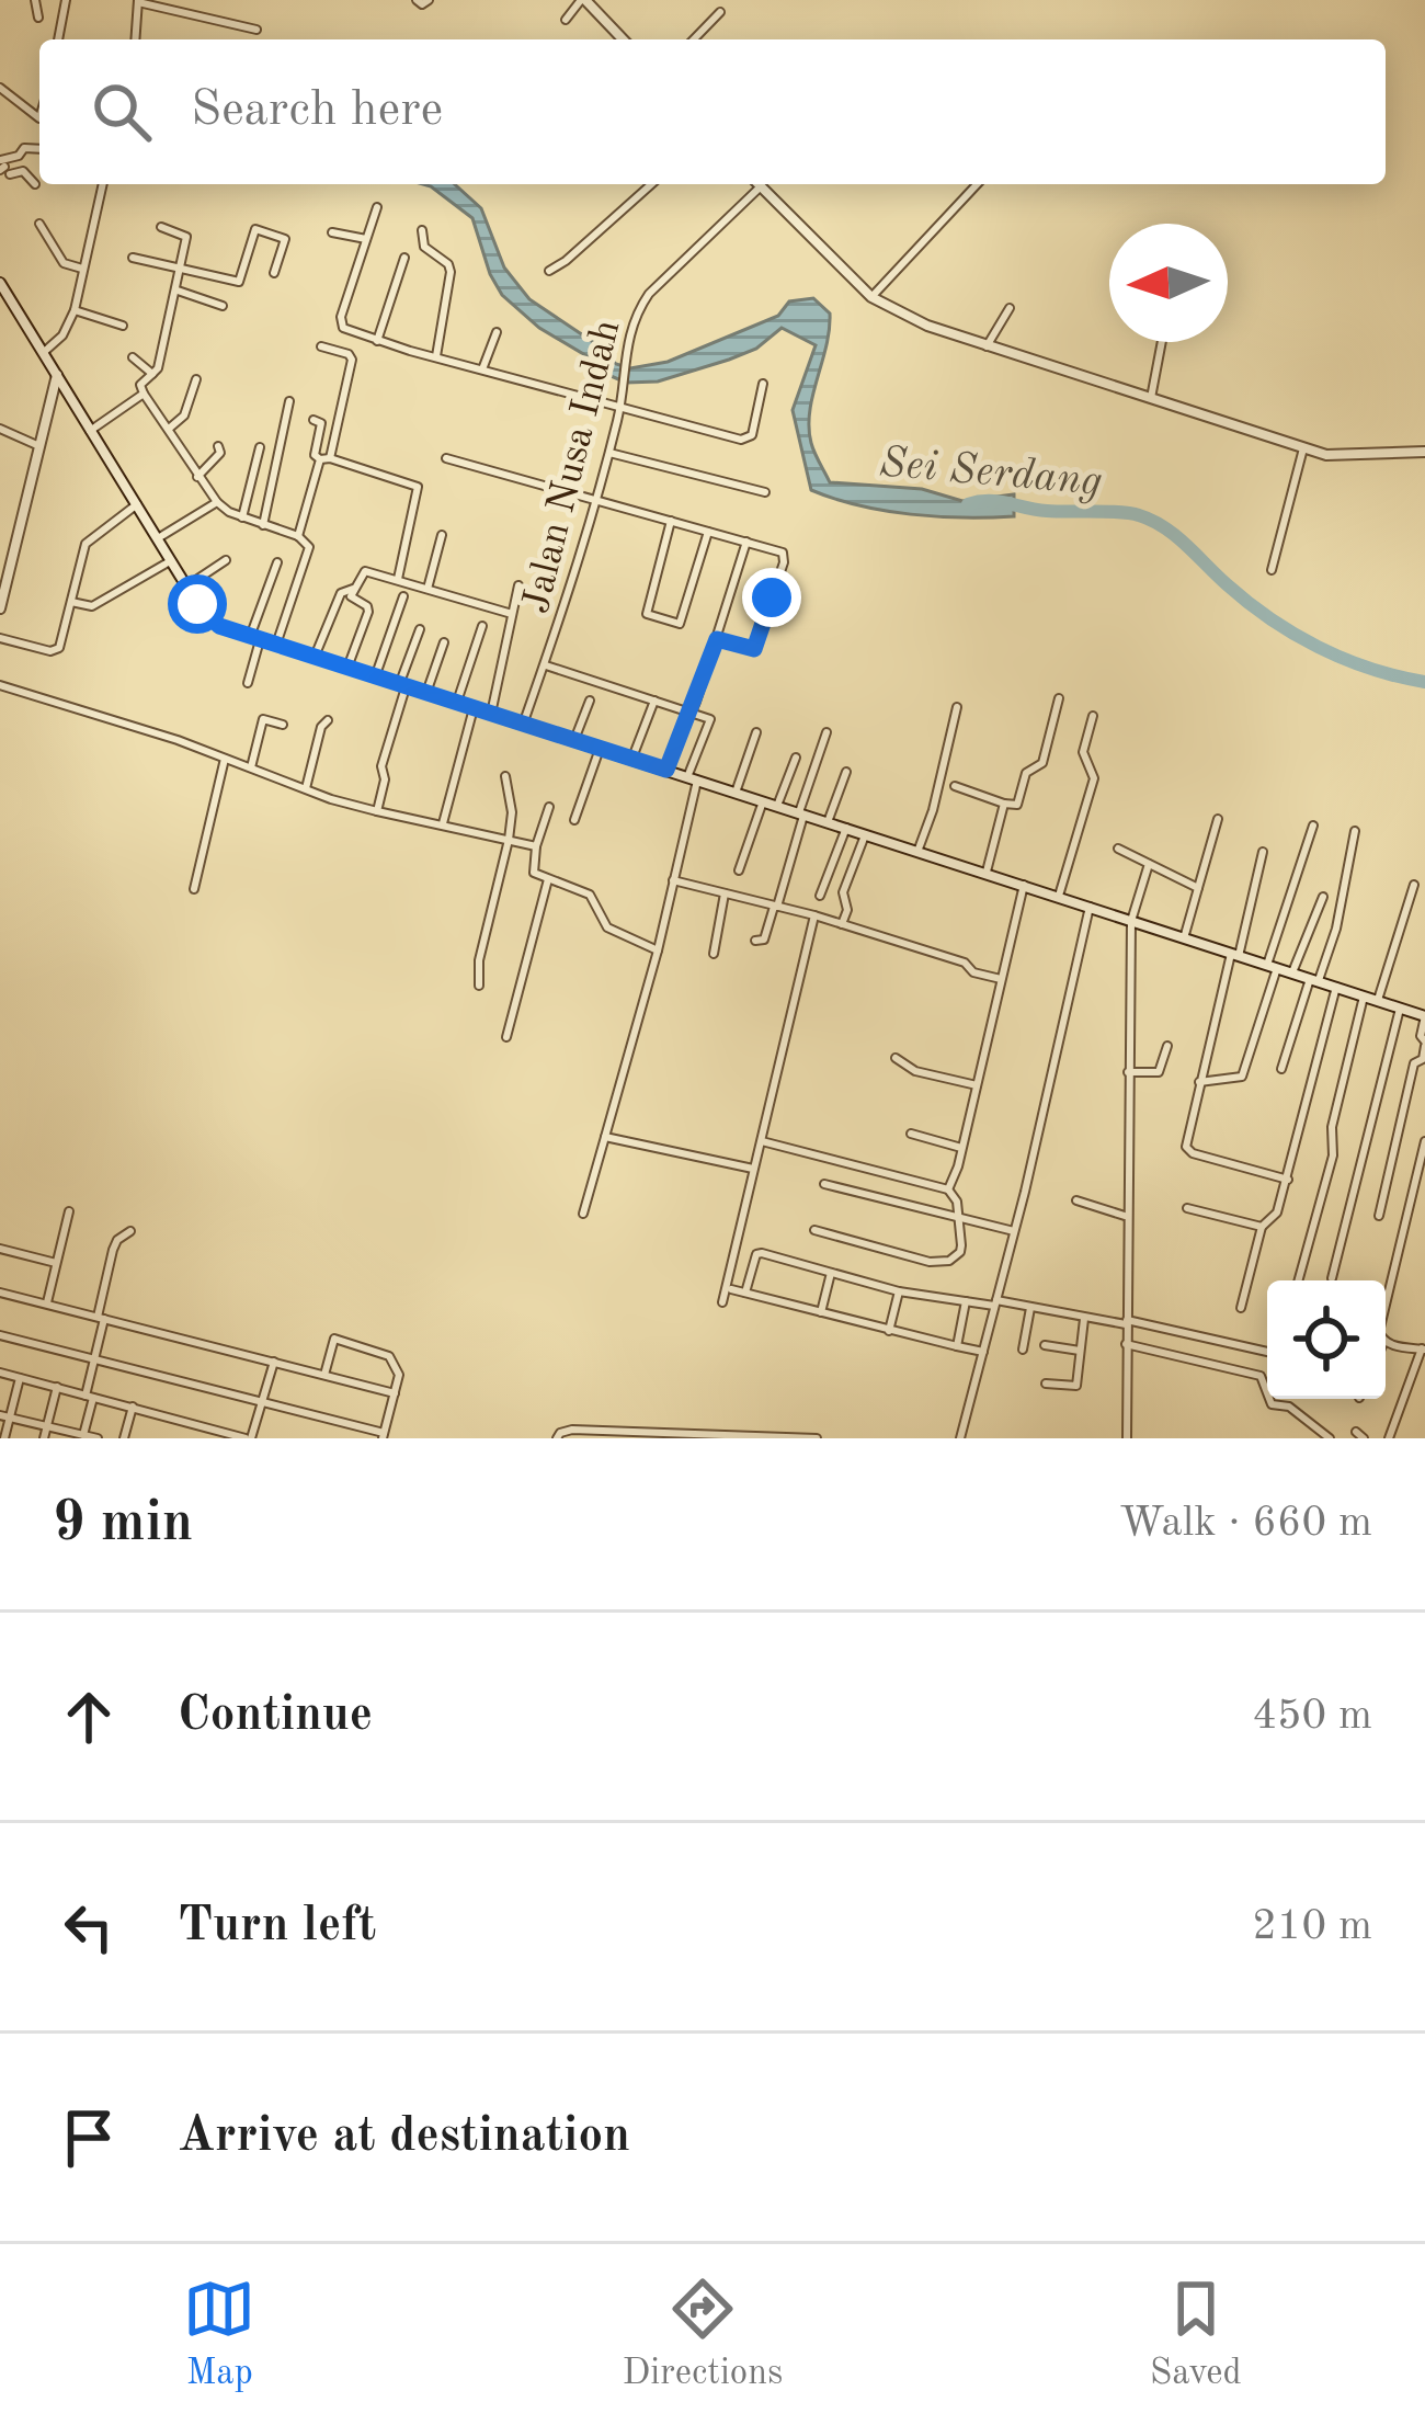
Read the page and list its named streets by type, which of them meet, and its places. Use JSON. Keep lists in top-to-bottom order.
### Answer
{
  "streets": {
    "street": ["Jalan Nusa Indah"]
  },
  "water": ["Sei Serdang"],
  "north": "left",
  "page": {
    "search": "Search here",
    "heading": ["9 min", "Walk · 660 m"],
    "list": [
      ["Continue", "450 m"],
      ["Turn left", "210 m"],
      "Arrive at destination"
    ],
    "nav": ["Map", "Directions", "Saved"]
  }
}
